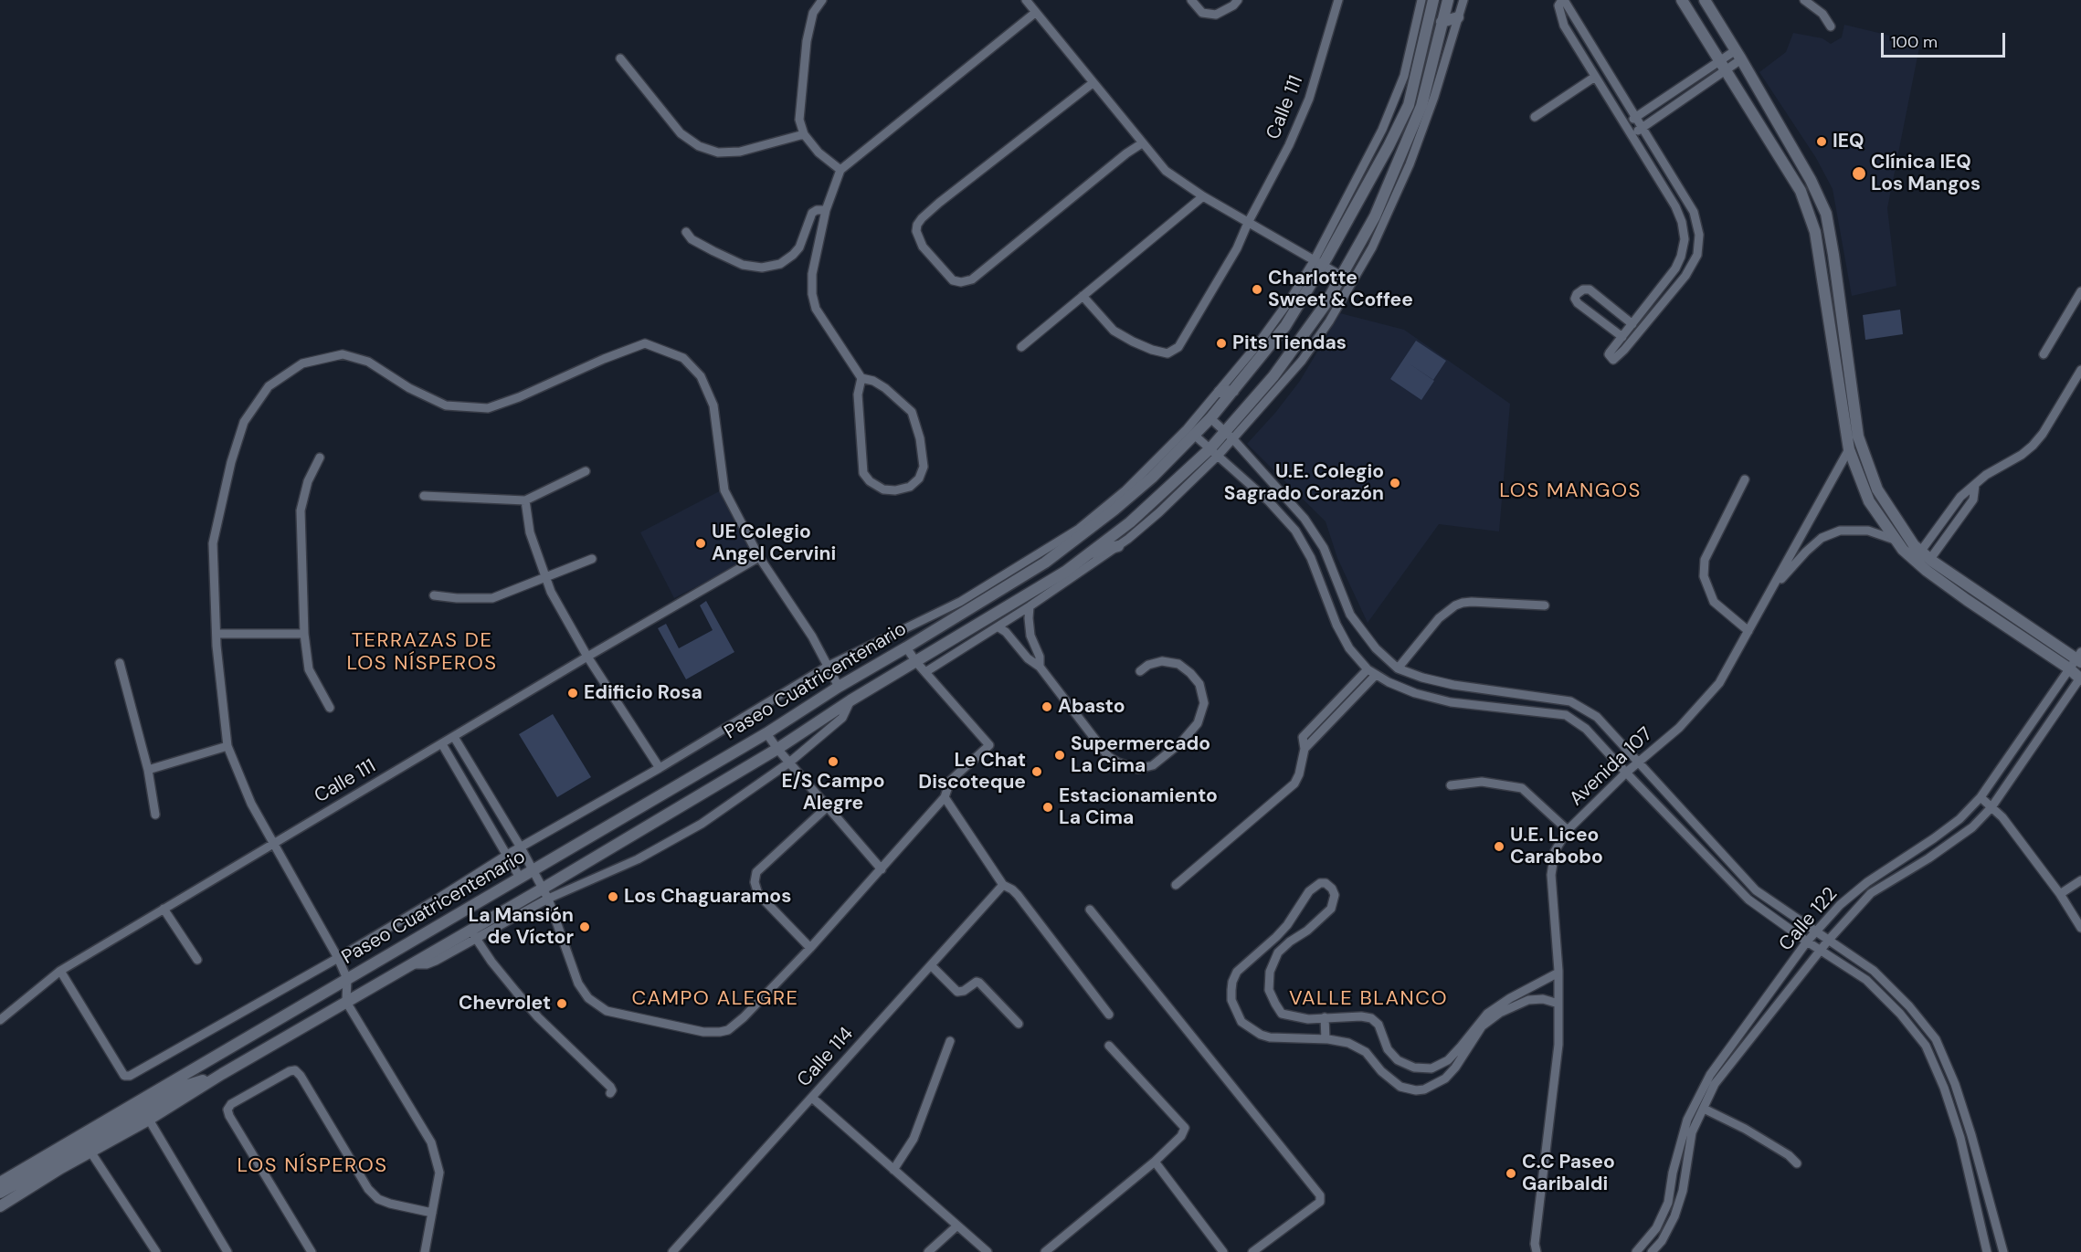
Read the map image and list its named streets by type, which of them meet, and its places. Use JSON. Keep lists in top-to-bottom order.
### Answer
{
  "streets": {
    "street": [
      "Calle 111",
      "Paseo Cuatricentenario",
      "Avenida 107",
      "Calle 122",
      "Calle 114"
    ]
  },
  "crossings": [
    ["Calle 111", "Paseo Cuatricentenario"]
  ],
  "districts": [
    "LOS MANGOS",
    "TERRAZAS DE LOS NÍSPEROS",
    "CAMPO ALEGRE",
    "VALLE BLANCO",
    "LOS NÍSPEROS"
  ],
  "places": [
    "IEQ",
    "Clínica IEQ Los Mangos",
    "Charlotte Sweet & Coffee",
    "Pits Tiendas",
    "U.E. Colegio Sagrado Corazón",
    "UE Colegio Angel Cervini",
    "Edificio Rosa",
    "Abasto",
    "Supermercado La Cima",
    "E/S Campo Alegre",
    "Le Chat Discoteque",
    "Estacionamiento La Cima",
    "U.E. Liceo Carabobo",
    "Los Chaguaramos",
    "La Mansión de Víctor",
    "Chevrolet",
    "C.C Paseo Garibaldi"
  ],
  "scale_bar": "100 m"
}
